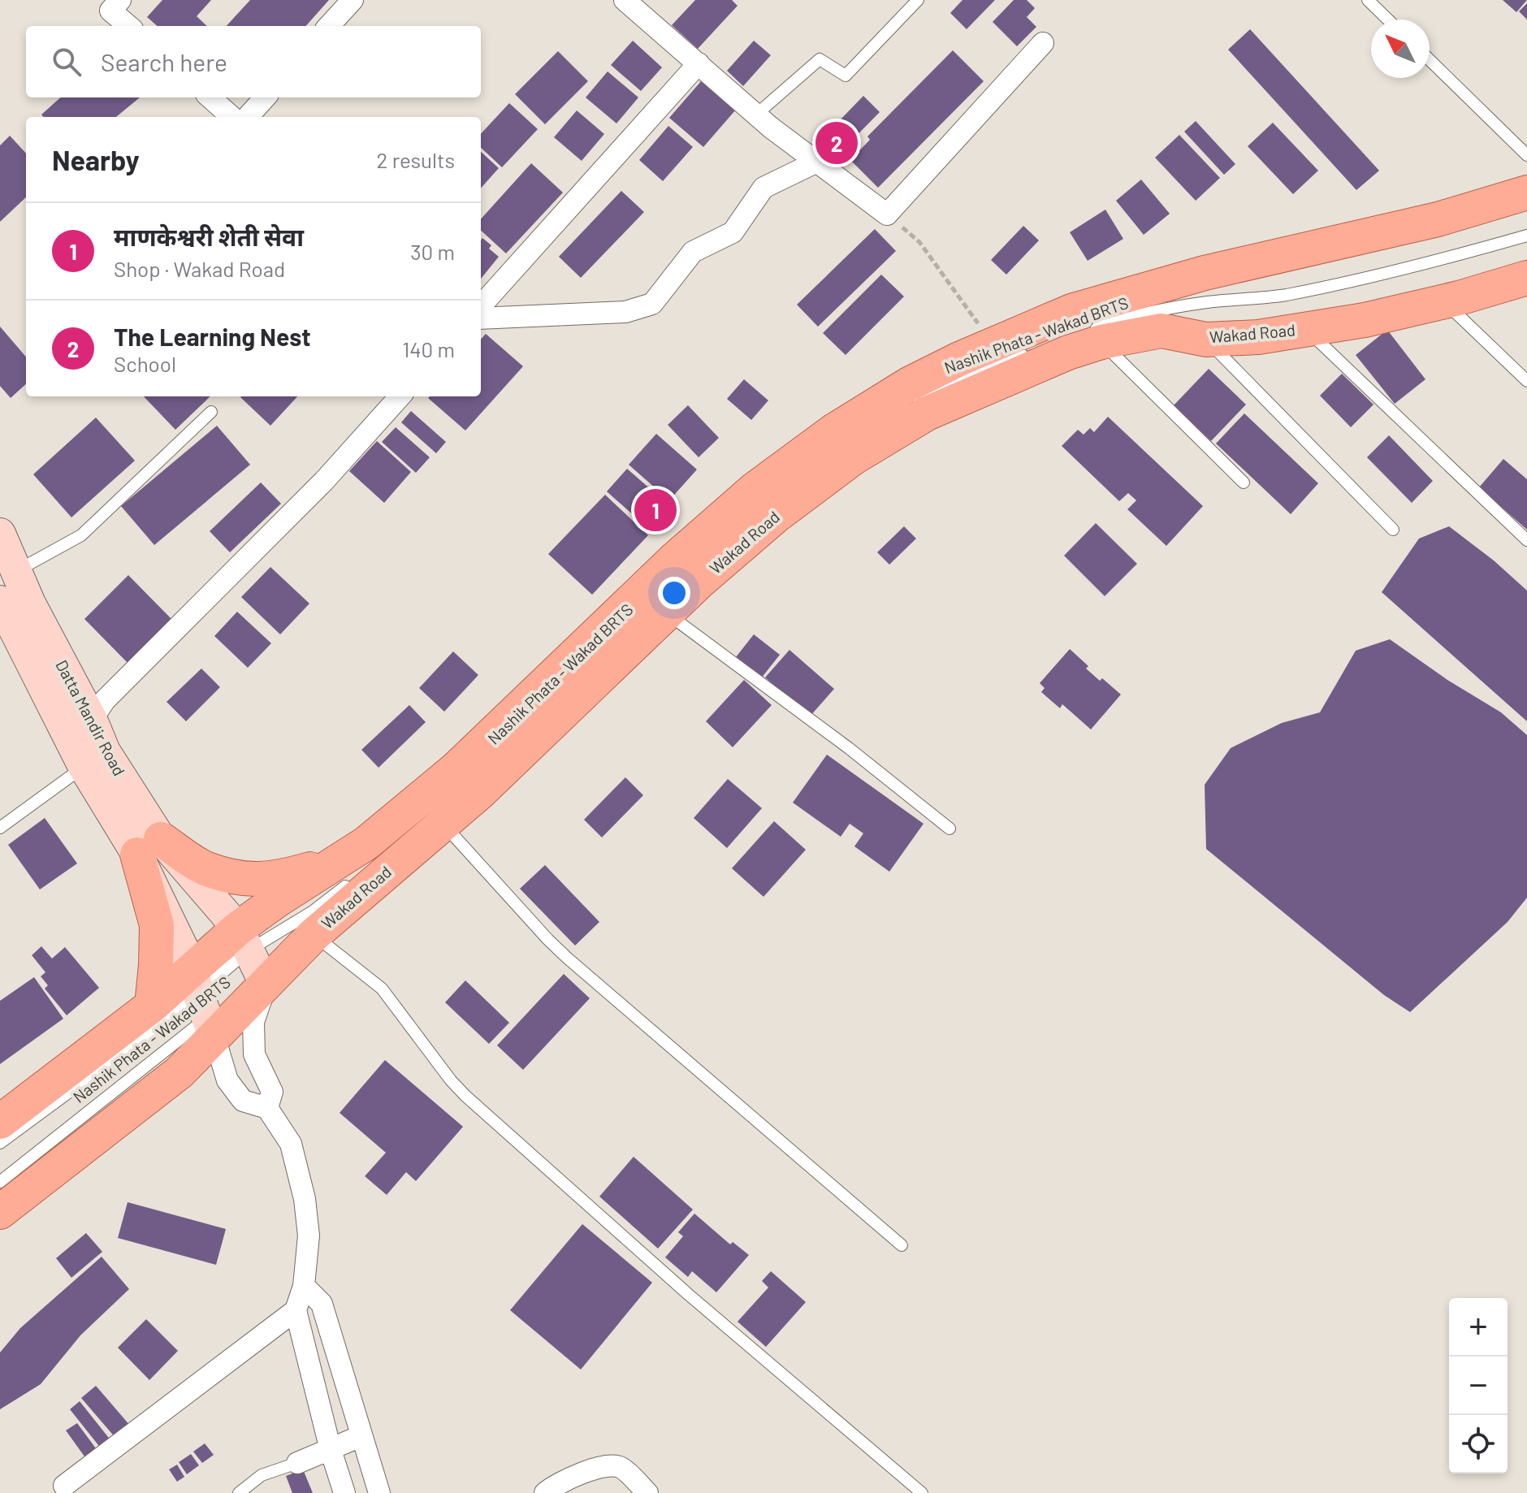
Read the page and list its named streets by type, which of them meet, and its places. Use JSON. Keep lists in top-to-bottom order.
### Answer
{
  "streets": {
    "main road": ["Wakad Road", "Datta Mandir Road"],
    "lane": ["Nashik Phata - Wakad BRTS"]
  },
  "crossings": [
    ["Wakad Road", "Nashik Phata - Wakad BRTS"],
    ["Wakad Road", "Datta Mandir Road"],
    ["Nashik Phata - Wakad BRTS", "Datta Mandir Road"]
  ],
  "north": "top left",
  "page": {
    "search": "Search here",
    "heading": ["Nearby", "2 results"],
    "pins": ["2", "1"],
    "list": [
      {
        "mark": "1",
        "name": "माणकेश्वरी शेती सेवा",
        "note": "Shop · Wakad Road",
        "value": "30 m"
      },
      {
        "mark": "2",
        "name": "The Learning Nest",
        "note": "School",
        "value": "140 m"
      }
    ],
    "map_buttons": ["+", "−"]
  }
}
